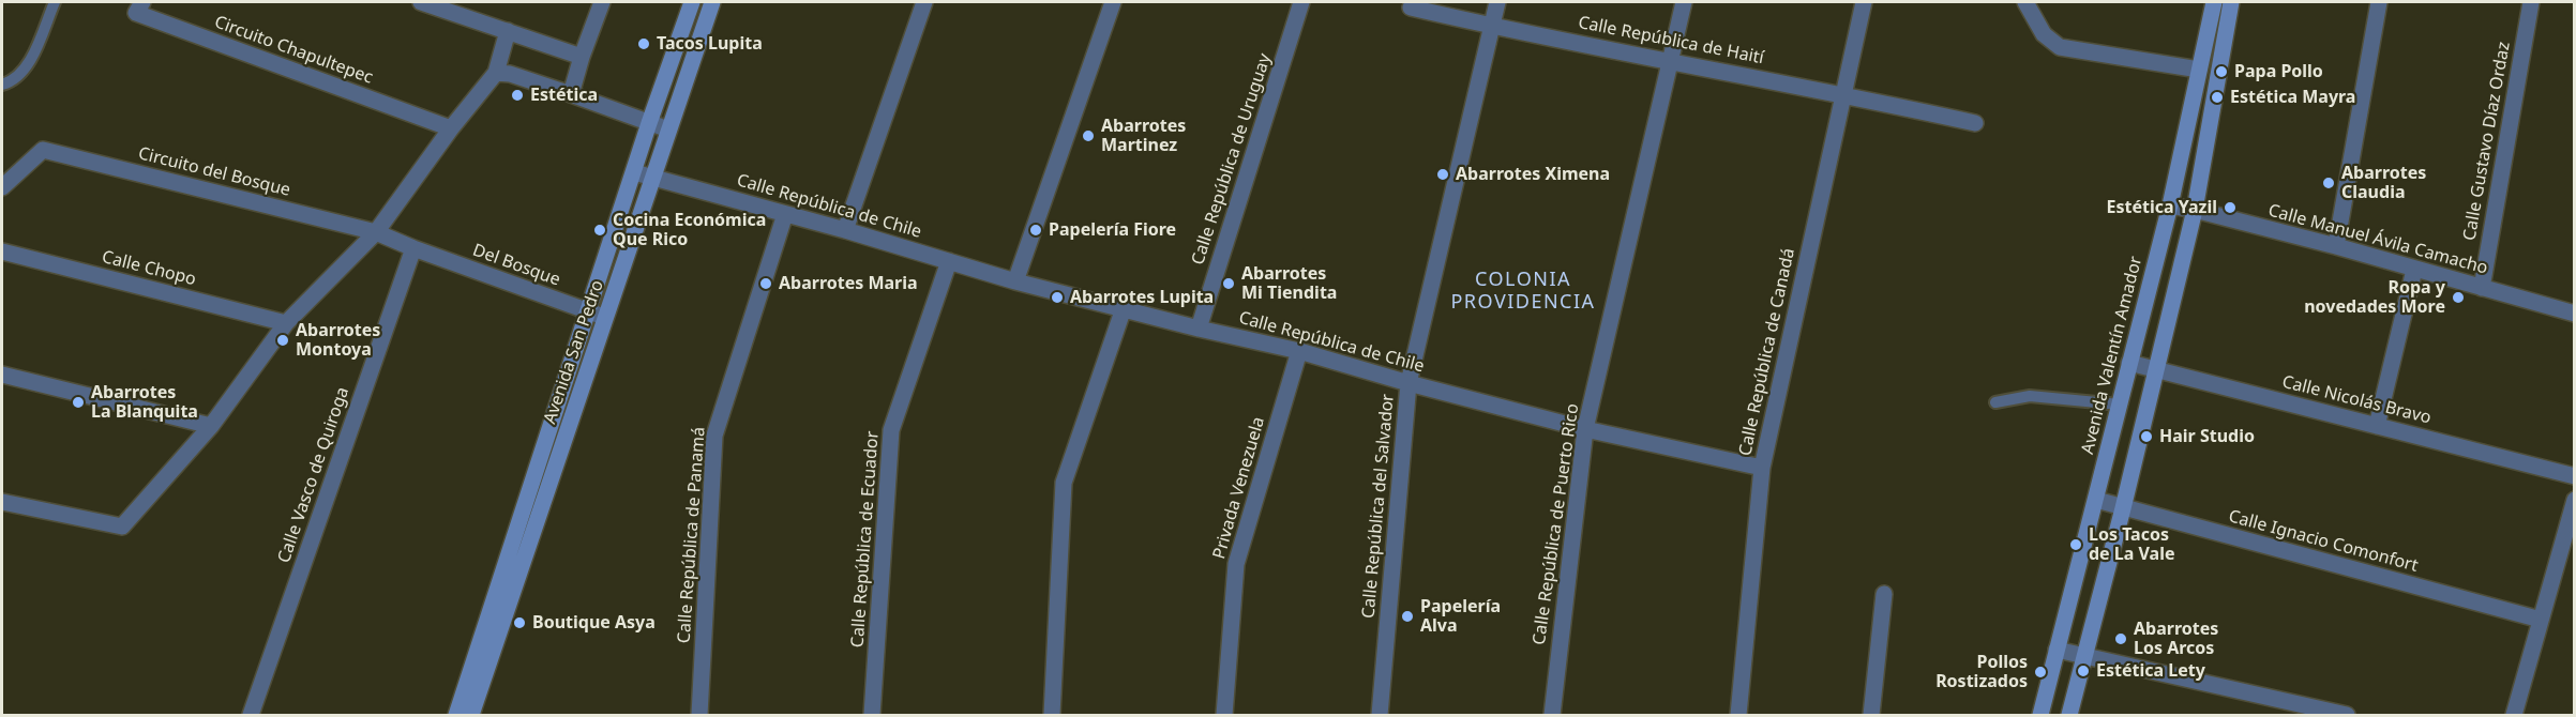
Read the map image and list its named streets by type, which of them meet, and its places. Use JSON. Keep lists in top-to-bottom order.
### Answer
{
  "streets": {
    "main road": ["Avenida San Pedro", "Avenida Valentín Amador"],
    "street": [
      "Calle República de Haití",
      "Circuito Chapultepec",
      "Calle Gustavo Díaz Ordaz",
      "Calle República de Uruguay",
      "Circuito del Bosque",
      "Calle República de Chile",
      "Calle Manuel Ávila Camacho",
      "Del Bosque",
      "Calle Chopo",
      "Calle República de Canadá",
      "Calle Nicolás Bravo",
      "Calle Vasco de Quiroga",
      "Privada Venezuela",
      "Calle República del Salvador",
      "Calle República de Puerto Rico",
      "Calle República de Panamá",
      "Calle República de Ecuador",
      "Calle Ignacio Comonfort"
    ]
  },
  "crossings": [
    ["Calle República de Haití", "Calle República de Canadá"],
    ["Calle República de Haití", "Calle República del Salvador"],
    ["Calle República de Haití", "Calle República de Puerto Rico"],
    ["Calle Gustavo Díaz Ordaz", "Calle Manuel Ávila Camacho"],
    ["Calle República de Uruguay", "Calle República de Chile"],
    ["Circuito del Bosque", "Del Bosque"],
    ["Circuito del Bosque", "Calle Vasco de Quiroga"],
    ["Calle República de Chile", "Avenida San Pedro"],
    ["Calle República de Chile", "Calle República de Canadá"],
    ["Calle República de Chile", "Privada Venezuela"],
    ["Calle República de Chile", "Calle República del Salvador"],
    ["Calle República de Chile", "Calle República de Puerto Rico"],
    ["Calle República de Chile", "Calle República de Panamá"],
    ["Calle República de Chile", "Calle República de Ecuador"],
    ["Calle Manuel Ávila Camacho", "Avenida Valentín Amador"],
    ["Del Bosque", "Avenida San Pedro"],
    ["Del Bosque", "Calle Vasco de Quiroga"],
    ["Avenida Valentín Amador", "Calle Nicolás Bravo"],
    ["Avenida Valentín Amador", "Calle Ignacio Comonfort"]
  ],
  "districts": ["COLONIA PROVIDENCIA"],
  "places": [
    "Tacos Lupita",
    "Papa Pollo",
    "Estética",
    "Estética Mayra",
    "Abarrotes Martinez",
    "Abarrotes Ximena",
    "Abarrotes Claudia",
    "Estética Yazil",
    "Cocina Económica Que Rico",
    "Papelería Fiore",
    "Abarrotes Maria",
    "Abarrotes Mi Tiendita",
    "Abarrotes Lupita",
    "Ropa y novedades More",
    "Abarrotes Montoya",
    "Abarrotes La Blanquita",
    "Hair Studio",
    "Los Tacos de La Vale",
    "Papelería Alva",
    "Boutique Asya",
    "Abarrotes Los Arcos",
    "Estética Lety",
    "Pollos Rostizados"
  ]
}
